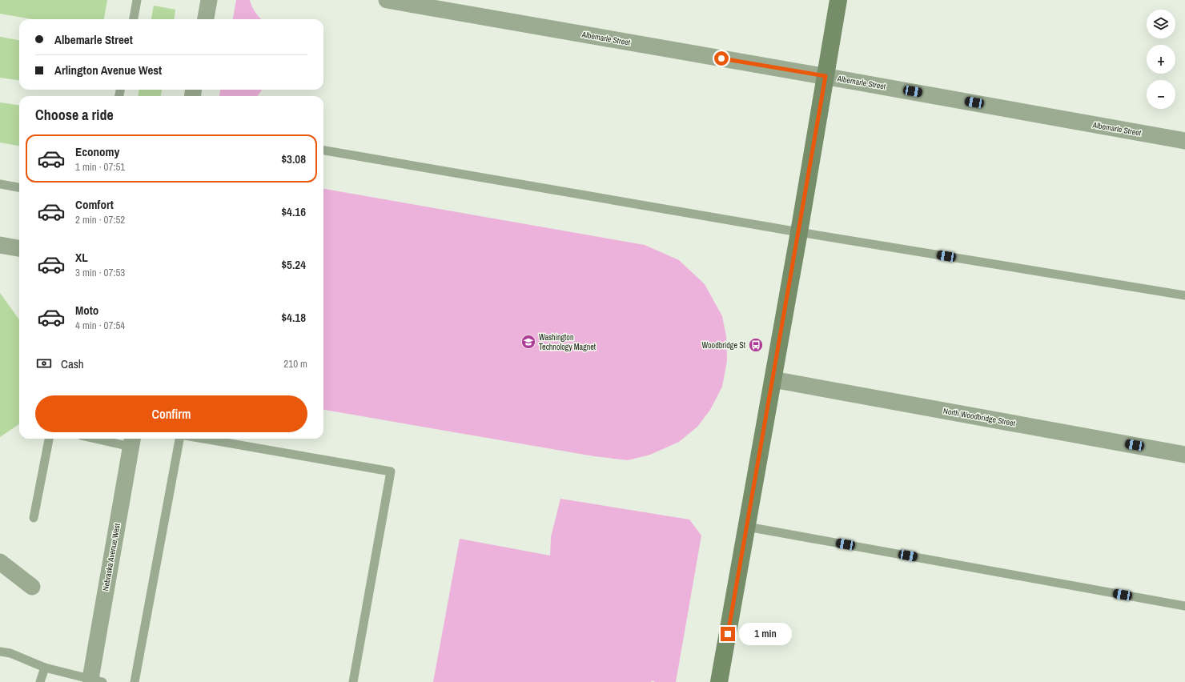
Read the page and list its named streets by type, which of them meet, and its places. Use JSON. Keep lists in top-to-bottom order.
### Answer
{
  "streets": {
    "street": ["Albemarle Street", "North Woodbridge Street", "Nebraska Avenue West"]
  },
  "places": {
    "school or university": ["Washington Technology Magnet"],
    "bus stop": ["Woodbridge St"]
  },
  "page": {
    "map_buttons": ["+", "−"],
    "banner": ["Albemarle Street", "Arlington Avenue West"],
    "heading": "Choose a ride",
    "list": [
      {
        "name": "Economy",
        "note": "1 min · 07:51",
        "value": "$3.08"
      },
      {
        "name": "Comfort",
        "note": "2 min · 07:52",
        "value": "$4.16"
      },
      {
        "name": "XL",
        "note": "3 min · 07:53",
        "value": "$5.24"
      },
      {
        "name": "Moto",
        "note": "4 min · 07:54",
        "value": "$4.18"
      }
    ],
    "pay": ["Cash", "210 m"],
    "buttons": "Confirm",
    "bubble": "1 min"
  }
}
